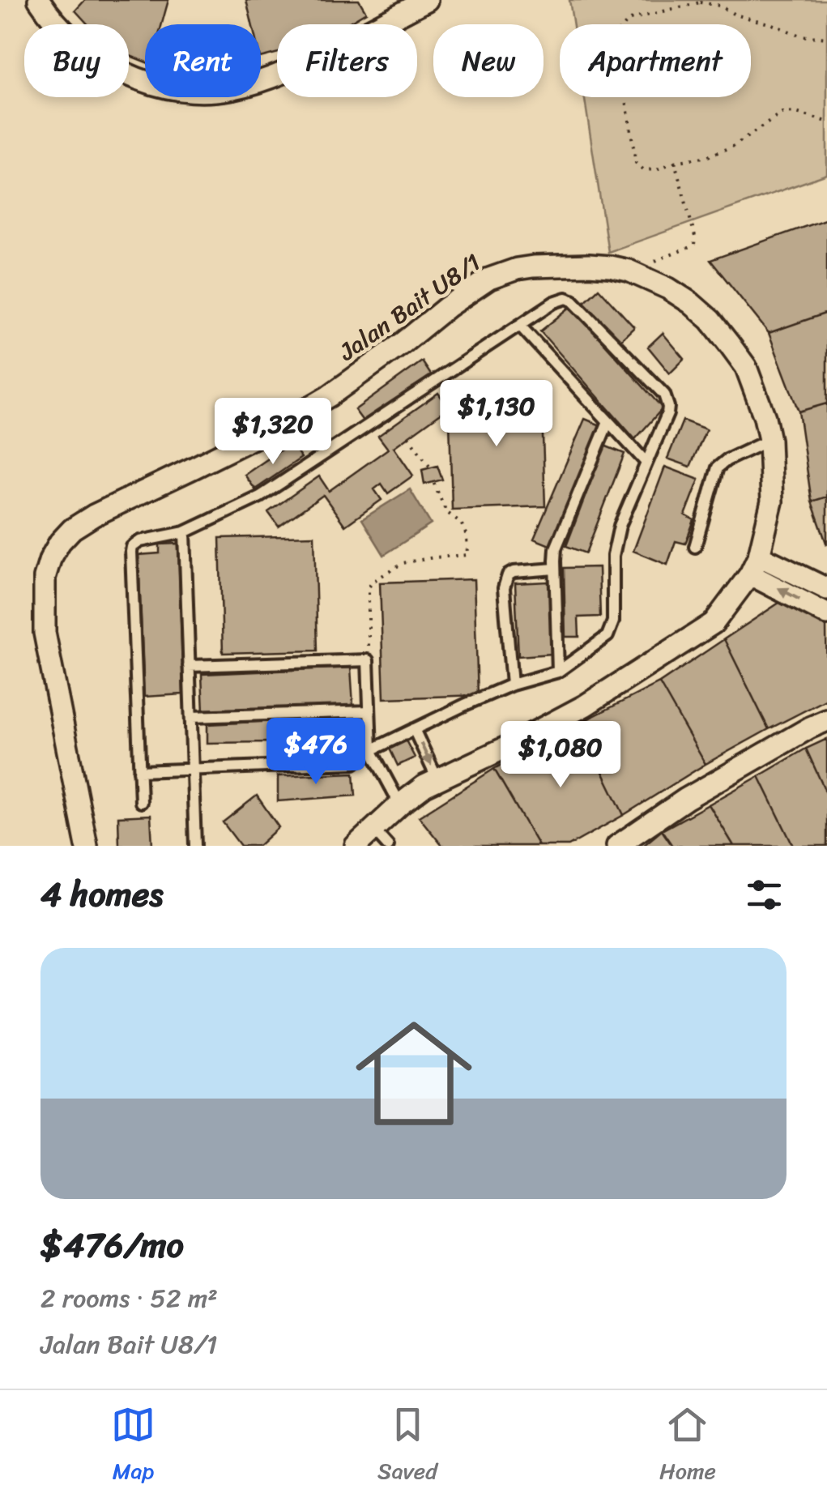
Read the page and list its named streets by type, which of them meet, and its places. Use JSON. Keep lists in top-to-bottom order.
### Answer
{
  "streets": {
    "street": ["Jalan Bait U8/1"]
  },
  "page": {
    "chip": [
      "Buy",
      "Rent",
      "Filters",
      "New",
      "Apartment"
    ],
    "price": [
      "$1,130",
      "$1,320",
      "$476",
      "$1,080"
    ],
    "heading": "4 homes",
    "list": [
      {
        "name": "$476/mo",
        "note": "2 rooms · 52 m² · Jalan Bait U8/1"
      }
    ],
    "tabs": ["Map", "Saved", "Home"]
  }
}
